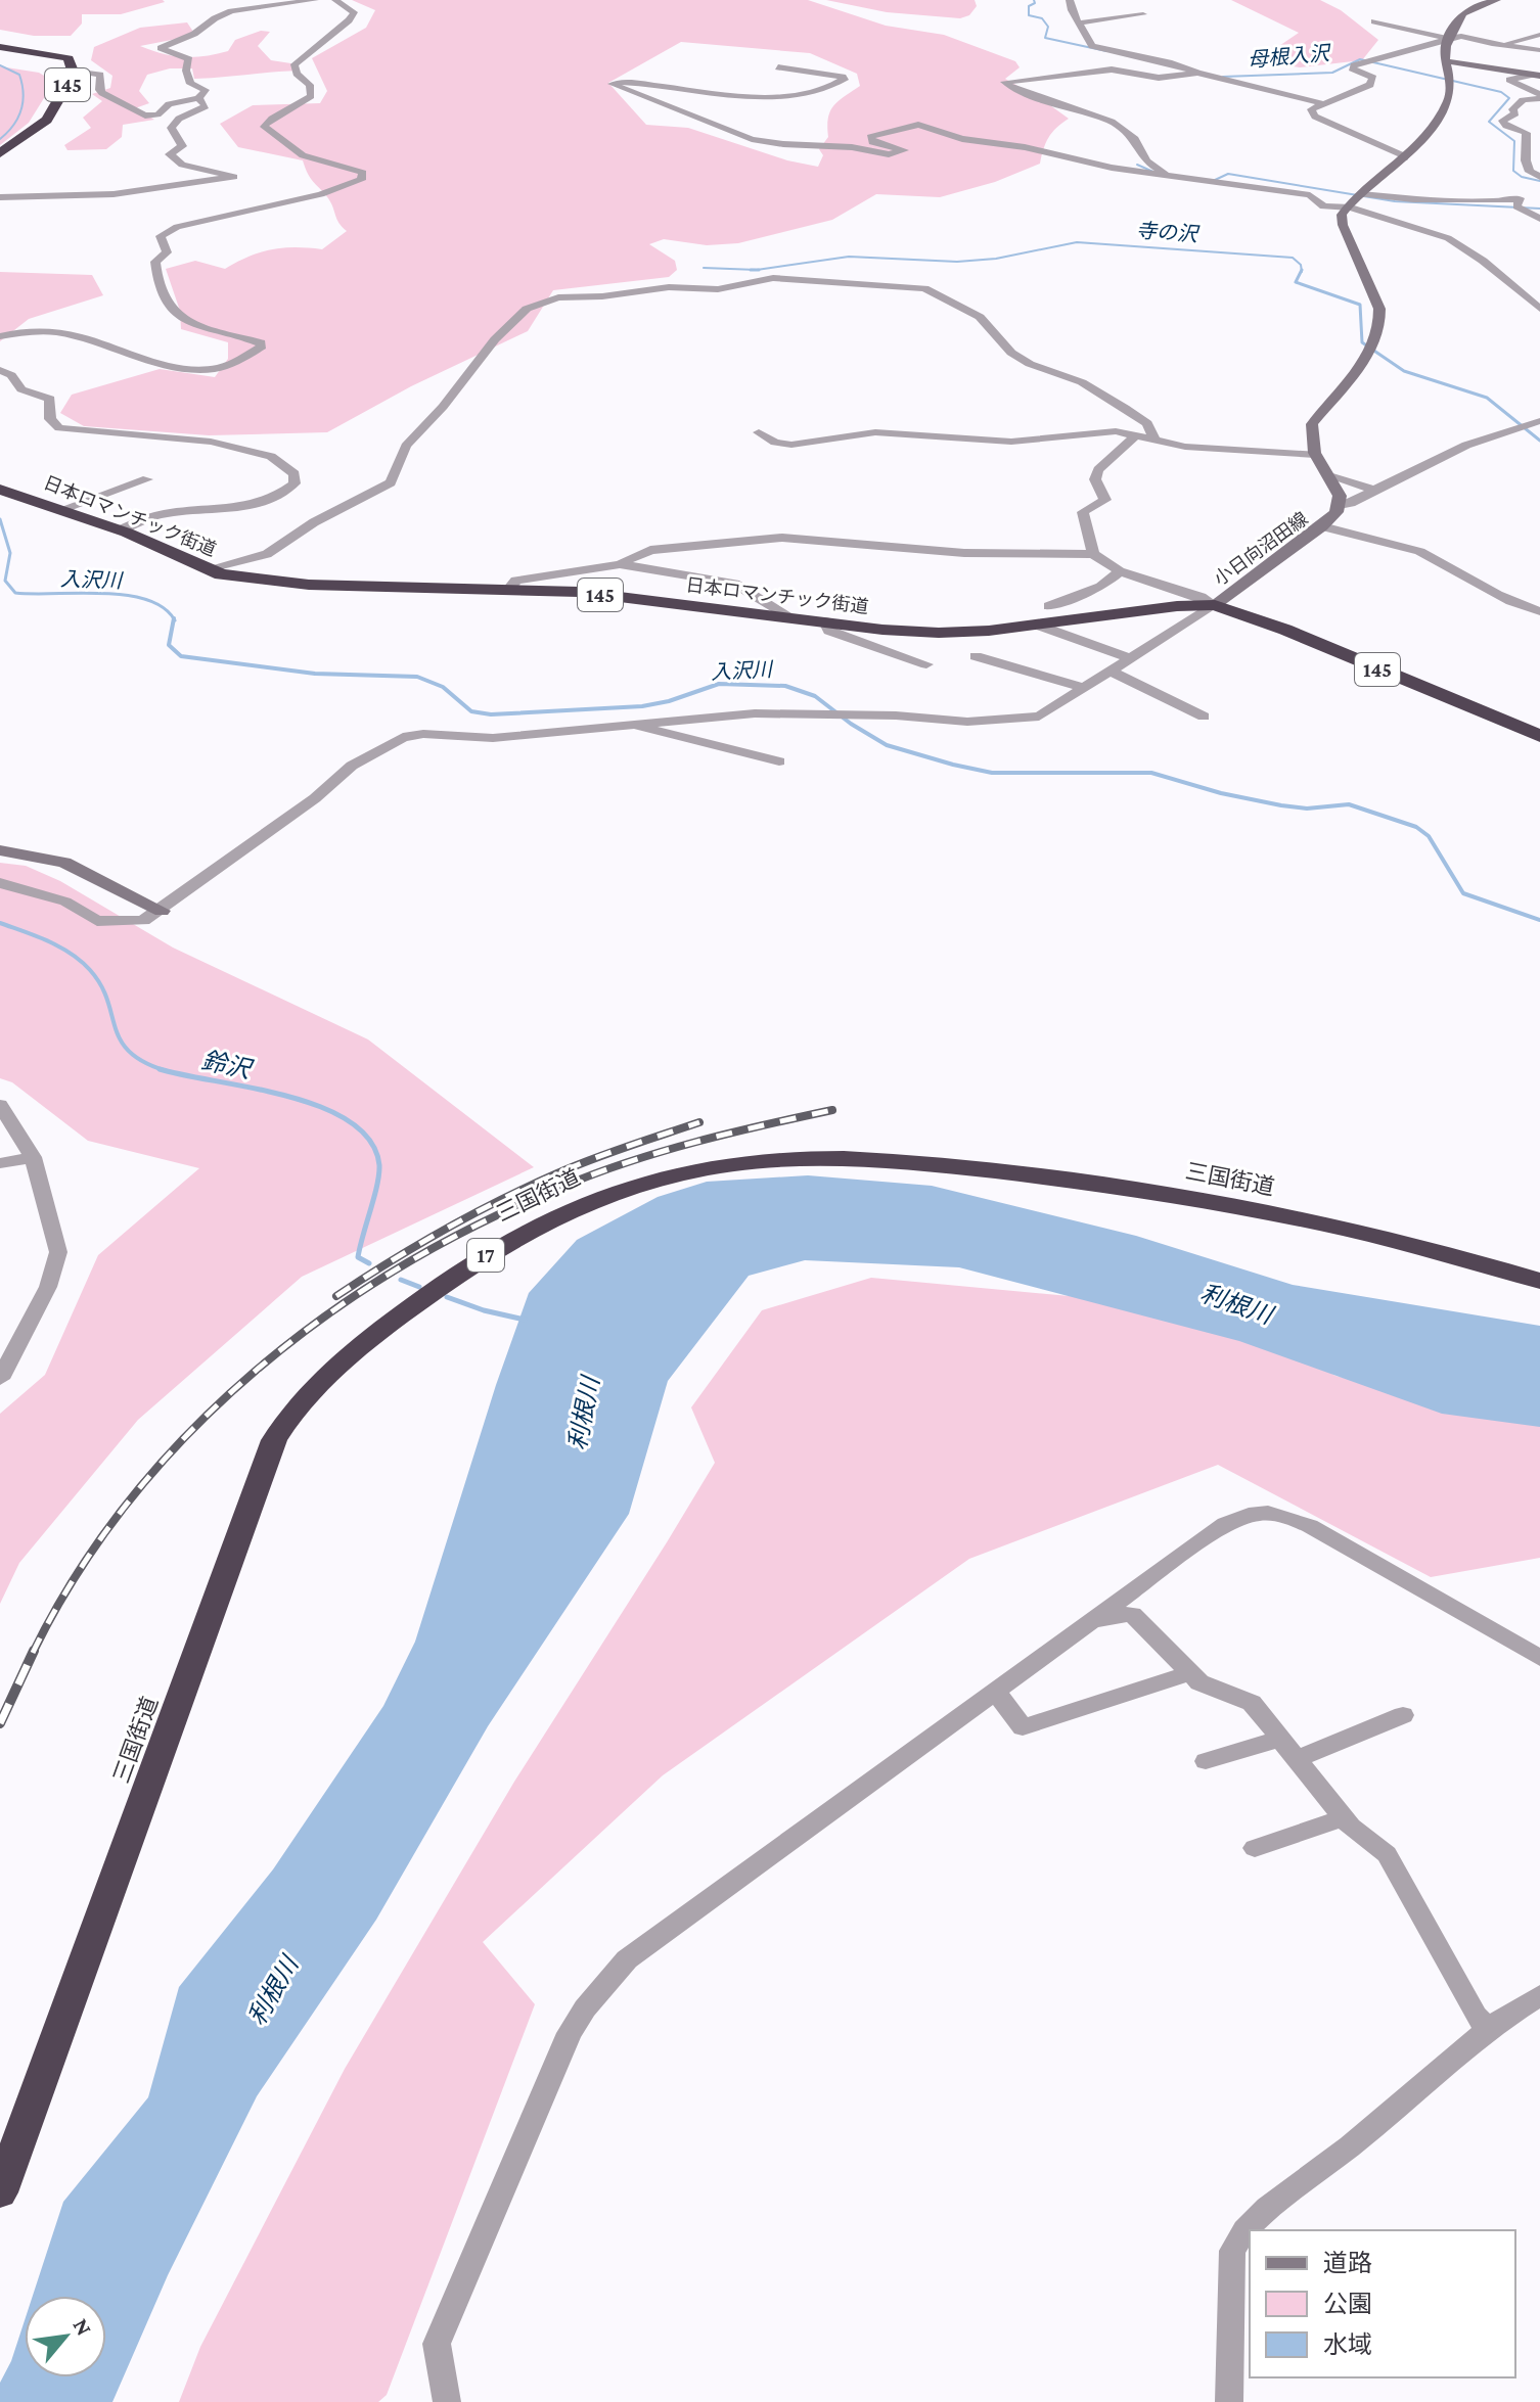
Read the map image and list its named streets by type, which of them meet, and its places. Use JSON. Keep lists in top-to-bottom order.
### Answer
{
  "streets": {
    "highway": [
      "145",
      "日本ロマンチック街道",
      "三国街道",
      "17"
    ],
    "main road": ["小日向沼田線"]
  },
  "crossings": [
    ["日本ロマンチック街道", "小日向沼田線"]
  ],
  "water": [
    "母根入沢",
    "寺の沢",
    "入沢川",
    "鈴沢",
    "利根川"
  ],
  "legend": ["道路", "公園", "水域"],
  "north": "top right"
}
